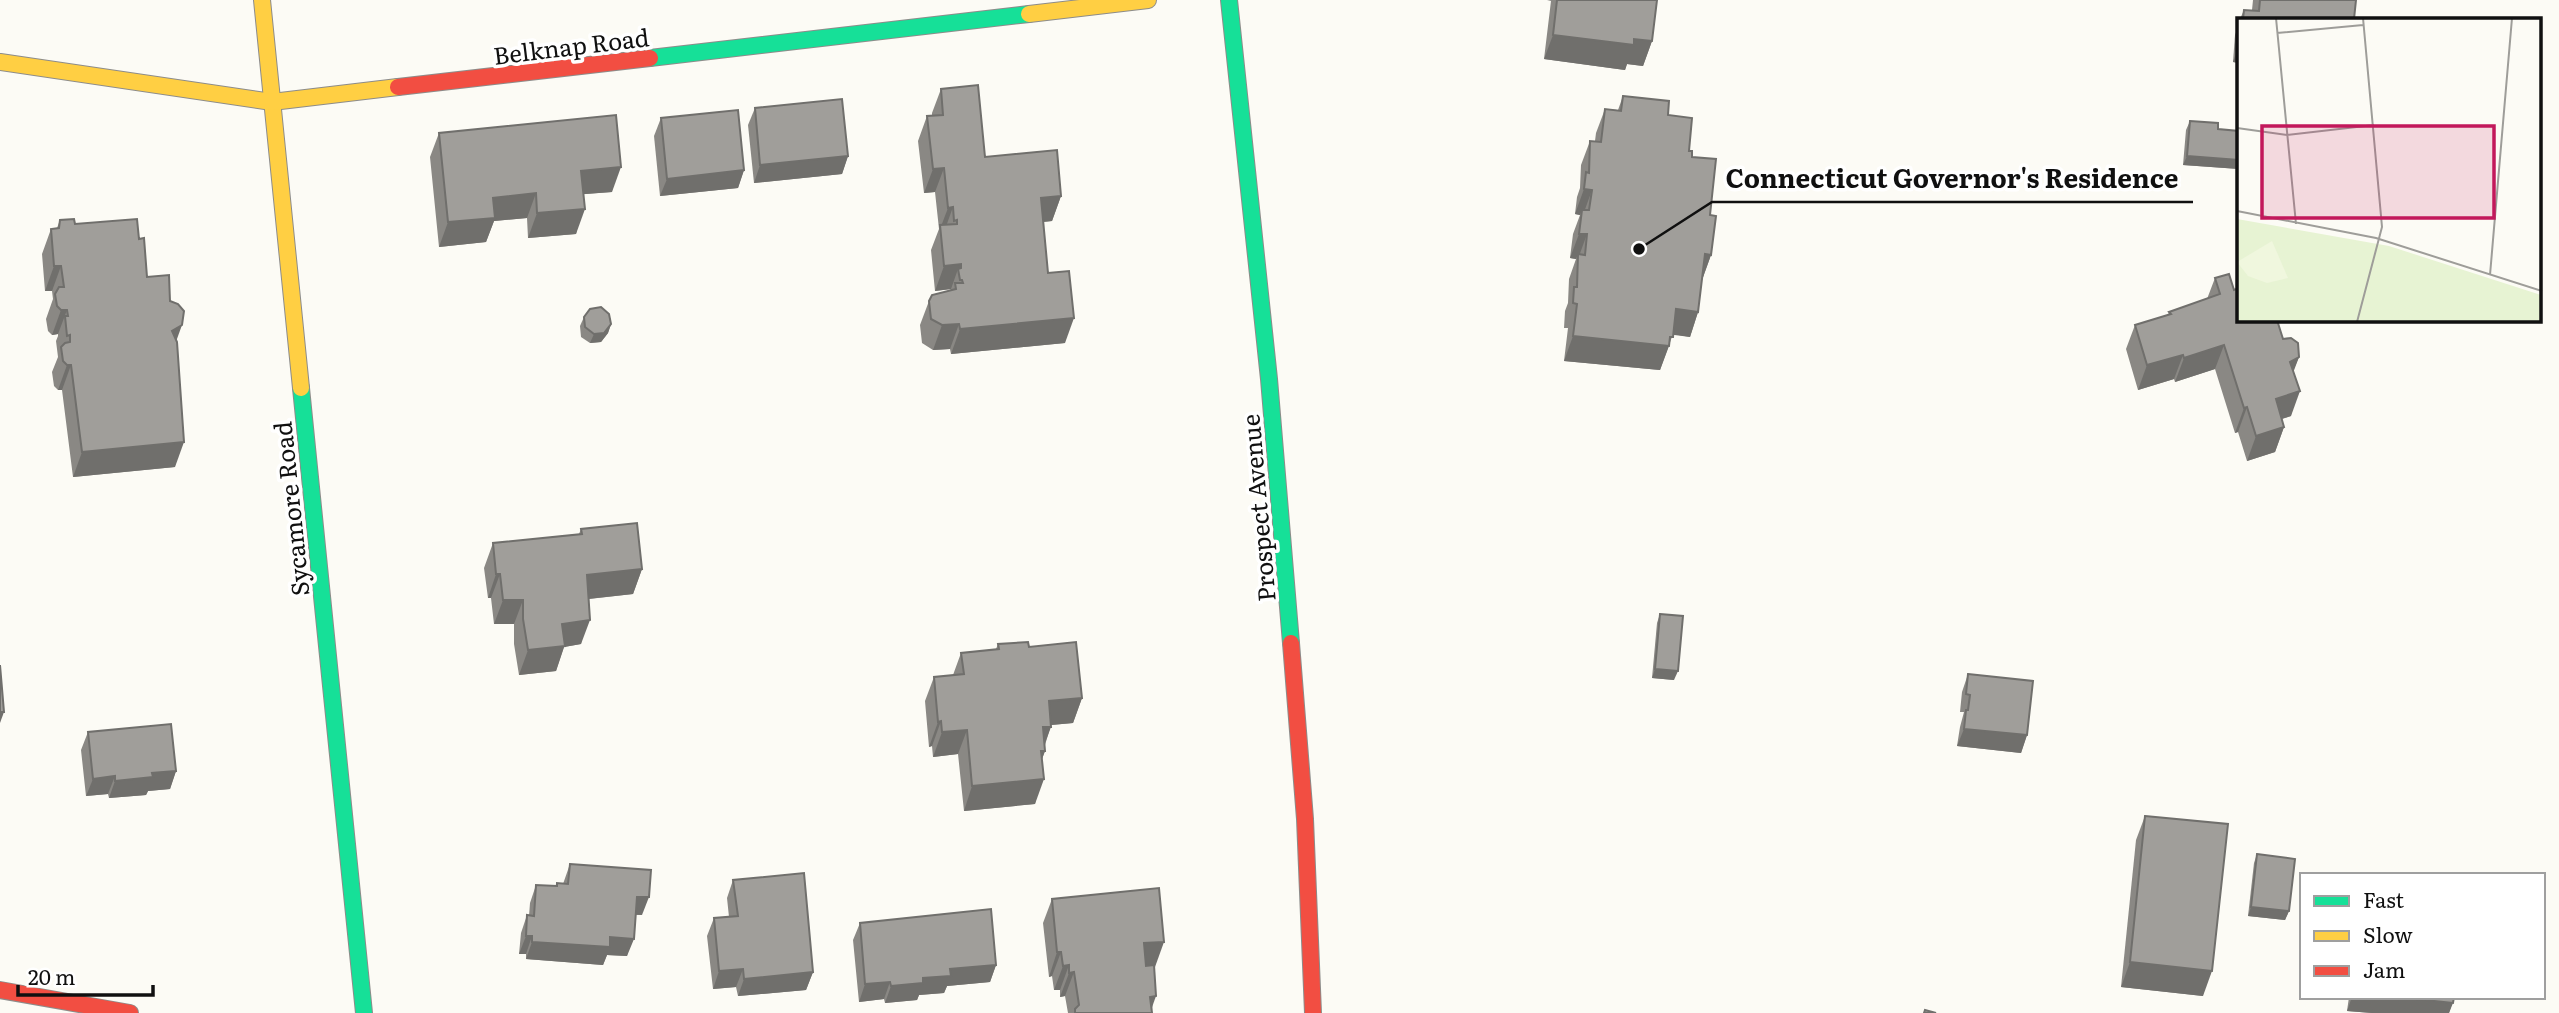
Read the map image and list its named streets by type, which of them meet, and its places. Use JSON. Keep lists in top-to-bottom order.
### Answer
{
  "streets": {
    "street": ["Belknap Road", "Prospect Avenue", "Sycamore Road"]
  },
  "crossings": [
    ["Belknap Road", "Sycamore Road"]
  ],
  "places": ["Connecticut Governor's Residence"],
  "legend": ["Fast", "Slow", "Jam"],
  "scale_bar": "20 m"
}
